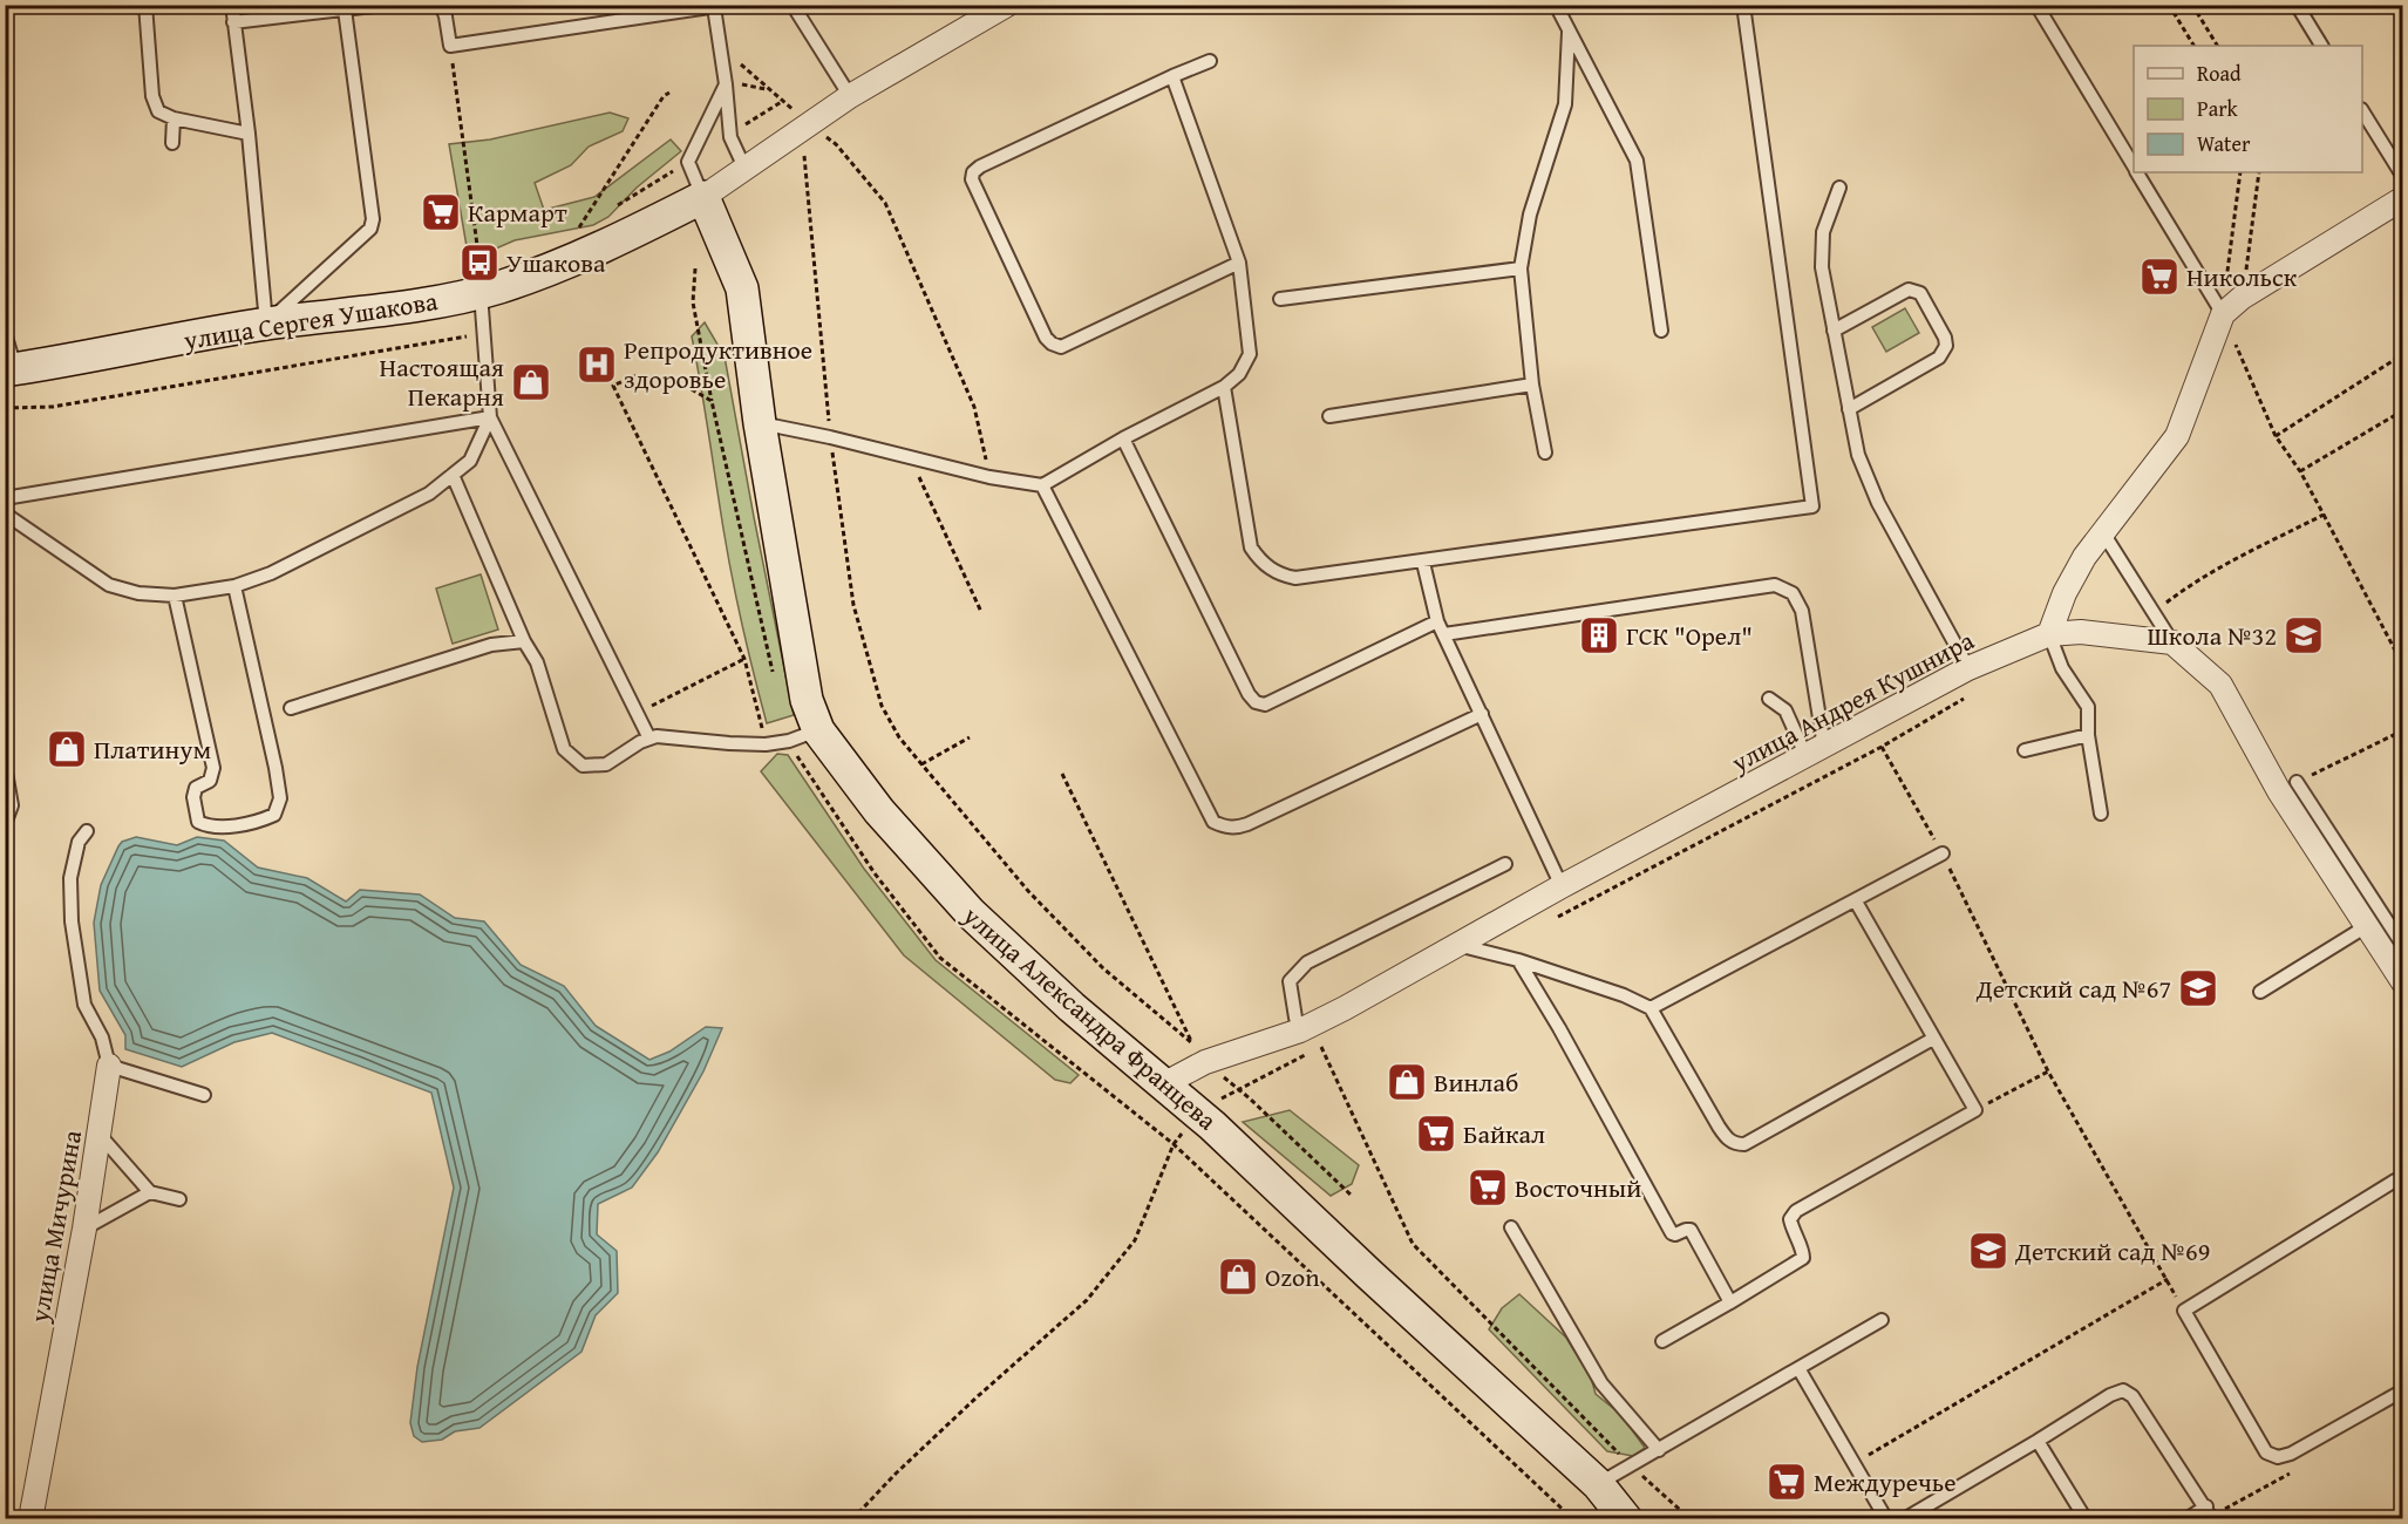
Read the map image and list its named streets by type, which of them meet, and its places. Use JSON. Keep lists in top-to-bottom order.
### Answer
{
  "streets": {
    "street": [
      "улица Сергея Ушакова",
      "улица Андрея Кушнира",
      "улица Александра Францева",
      "улица Мичурина"
    ]
  },
  "crossings": [
    ["улица Сергея Ушакова", "улица Александра Францева"],
    ["улица Андрея Кушнира", "улица Александра Францева"]
  ],
  "places": {
    "supermarket": [
      "Кармарт",
      "Никольск",
      "Байкал",
      "Восточный",
      "Междуречье"
    ],
    "bus stop": ["Ушакова"],
    "hospital": ["Репродуктивное здоровье"],
    "shop": [
      "Настоящая Пекарня",
      "Платинум",
      "Винлаб",
      "Ozon"
    ],
    "building": ["ГСК \"Орел\""],
    "school or university": ["Школа №32", "Детский сад №67", "Детский сад №69"]
  },
  "legend": ["Road", "Park", "Water"]
}
